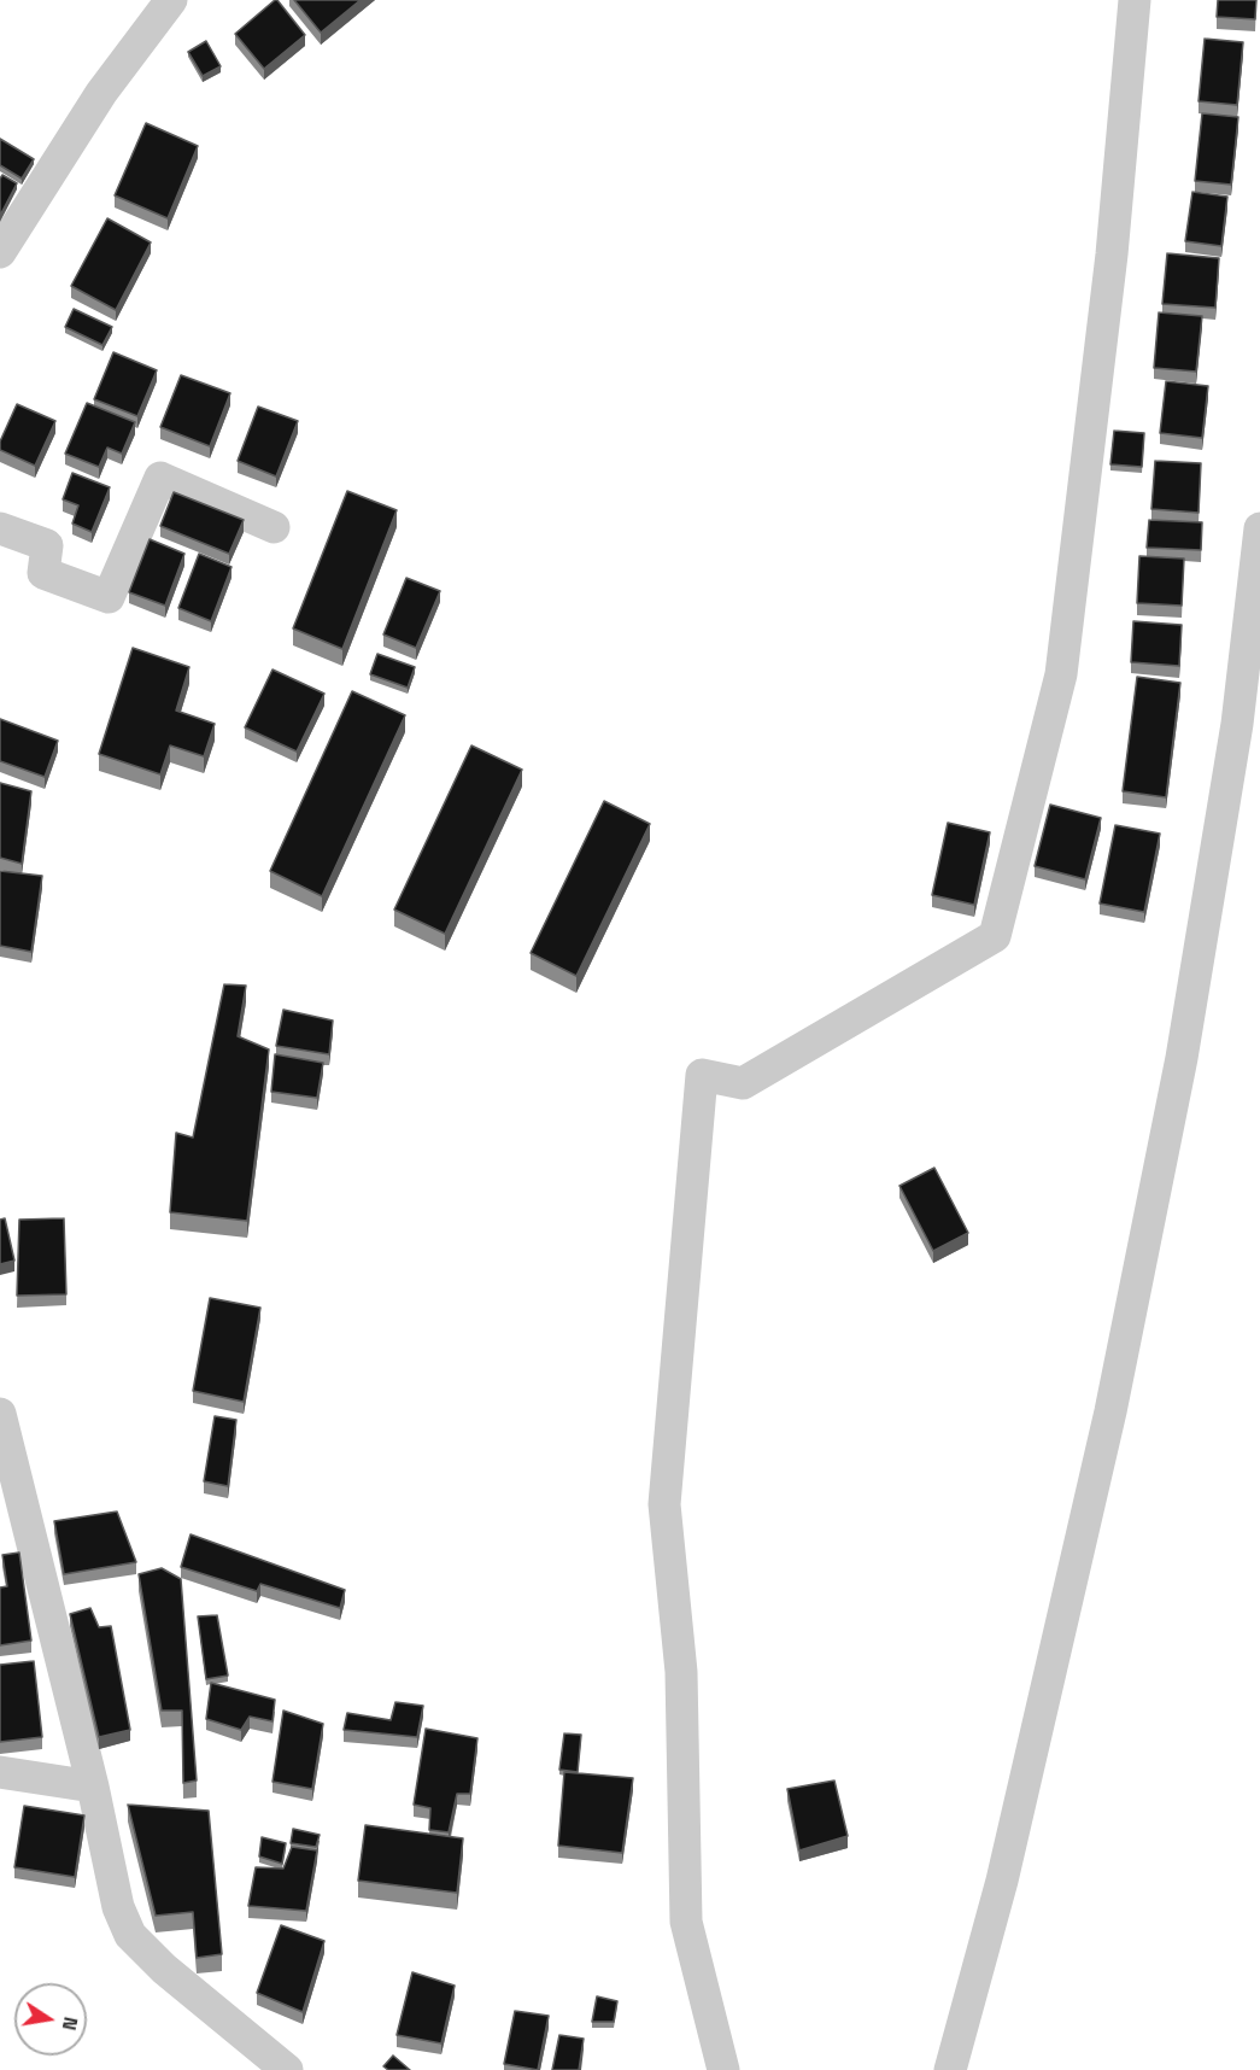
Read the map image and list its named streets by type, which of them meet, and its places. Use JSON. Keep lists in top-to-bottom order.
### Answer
{
  "north": "right"
}
